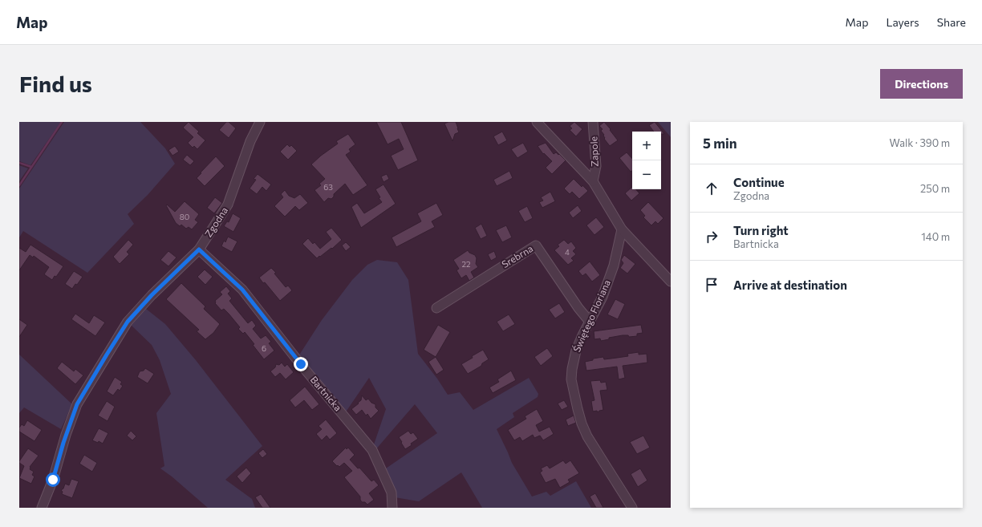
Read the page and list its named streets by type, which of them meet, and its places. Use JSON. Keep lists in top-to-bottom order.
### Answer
{
  "streets": {
    "street": [
      "Zapole",
      "Zgodna",
      "Srebrna",
      "Świętego Floriana",
      "Bartnicka"
    ]
  },
  "crossings": [
    ["Zgodna", "Bartnicka"],
    ["Srebrna", "Świętego Floriana"]
  ],
  "house_numbers": [
    "63",
    "80",
    "4",
    "22",
    "6"
  ],
  "page": {
    "header": "Map",
    "nav": ["Map", "Layers", "Share"],
    "buttons": "Directions",
    "title": "Find us",
    "heading": ["5 min", "Walk · 390 m"],
    "map_buttons": ["+", "−"],
    "list": [
      ["Continue", "Zgodna", "250 m"],
      ["Turn right", "Bartnicka", "140 m"],
      "Arrive at destination"
    ]
  }
}
